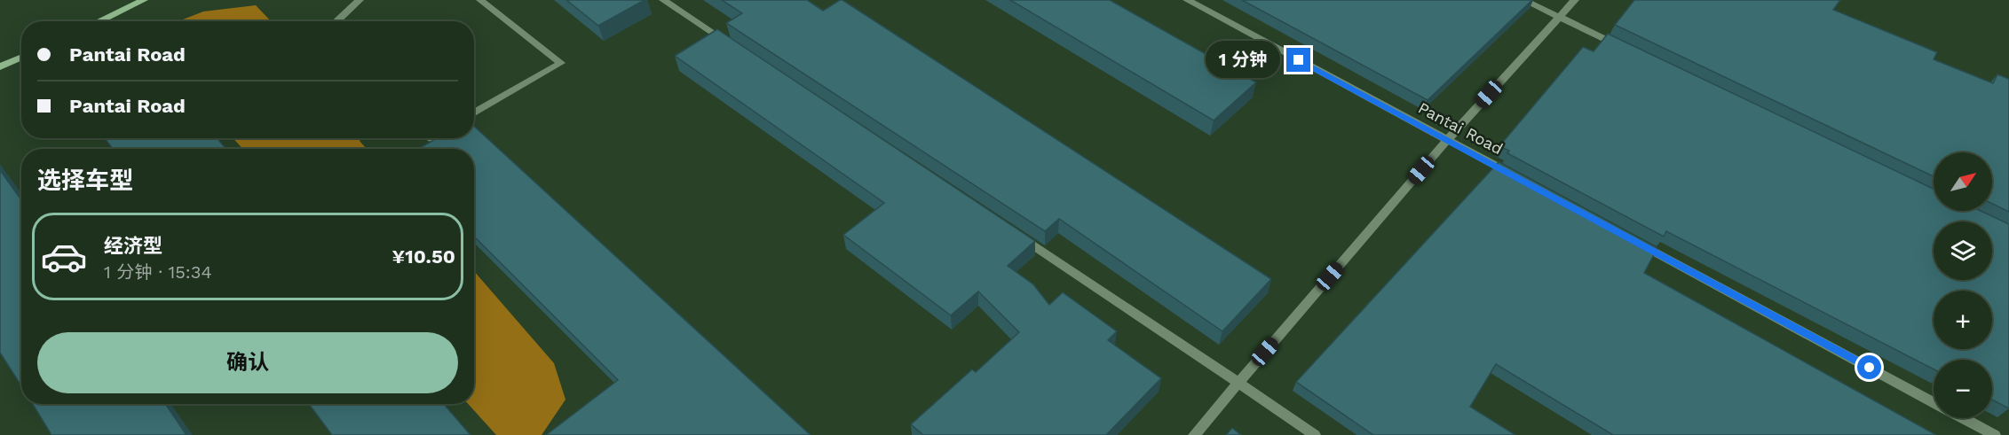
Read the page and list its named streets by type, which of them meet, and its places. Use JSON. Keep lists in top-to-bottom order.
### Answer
{
  "streets": {
    "street": ["Pantai Road"]
  },
  "north": "top right",
  "page": {
    "banner": ["Pantai Road", "Pantai Road"],
    "bubble": "1 分钟",
    "heading": "选择车型",
    "map_buttons": ["+", "−"],
    "list": [
      {
        "name": "经济型",
        "note": "1 分钟 · 15:34",
        "value": "¥10.50"
      }
    ],
    "buttons": "确认"
  }
}
